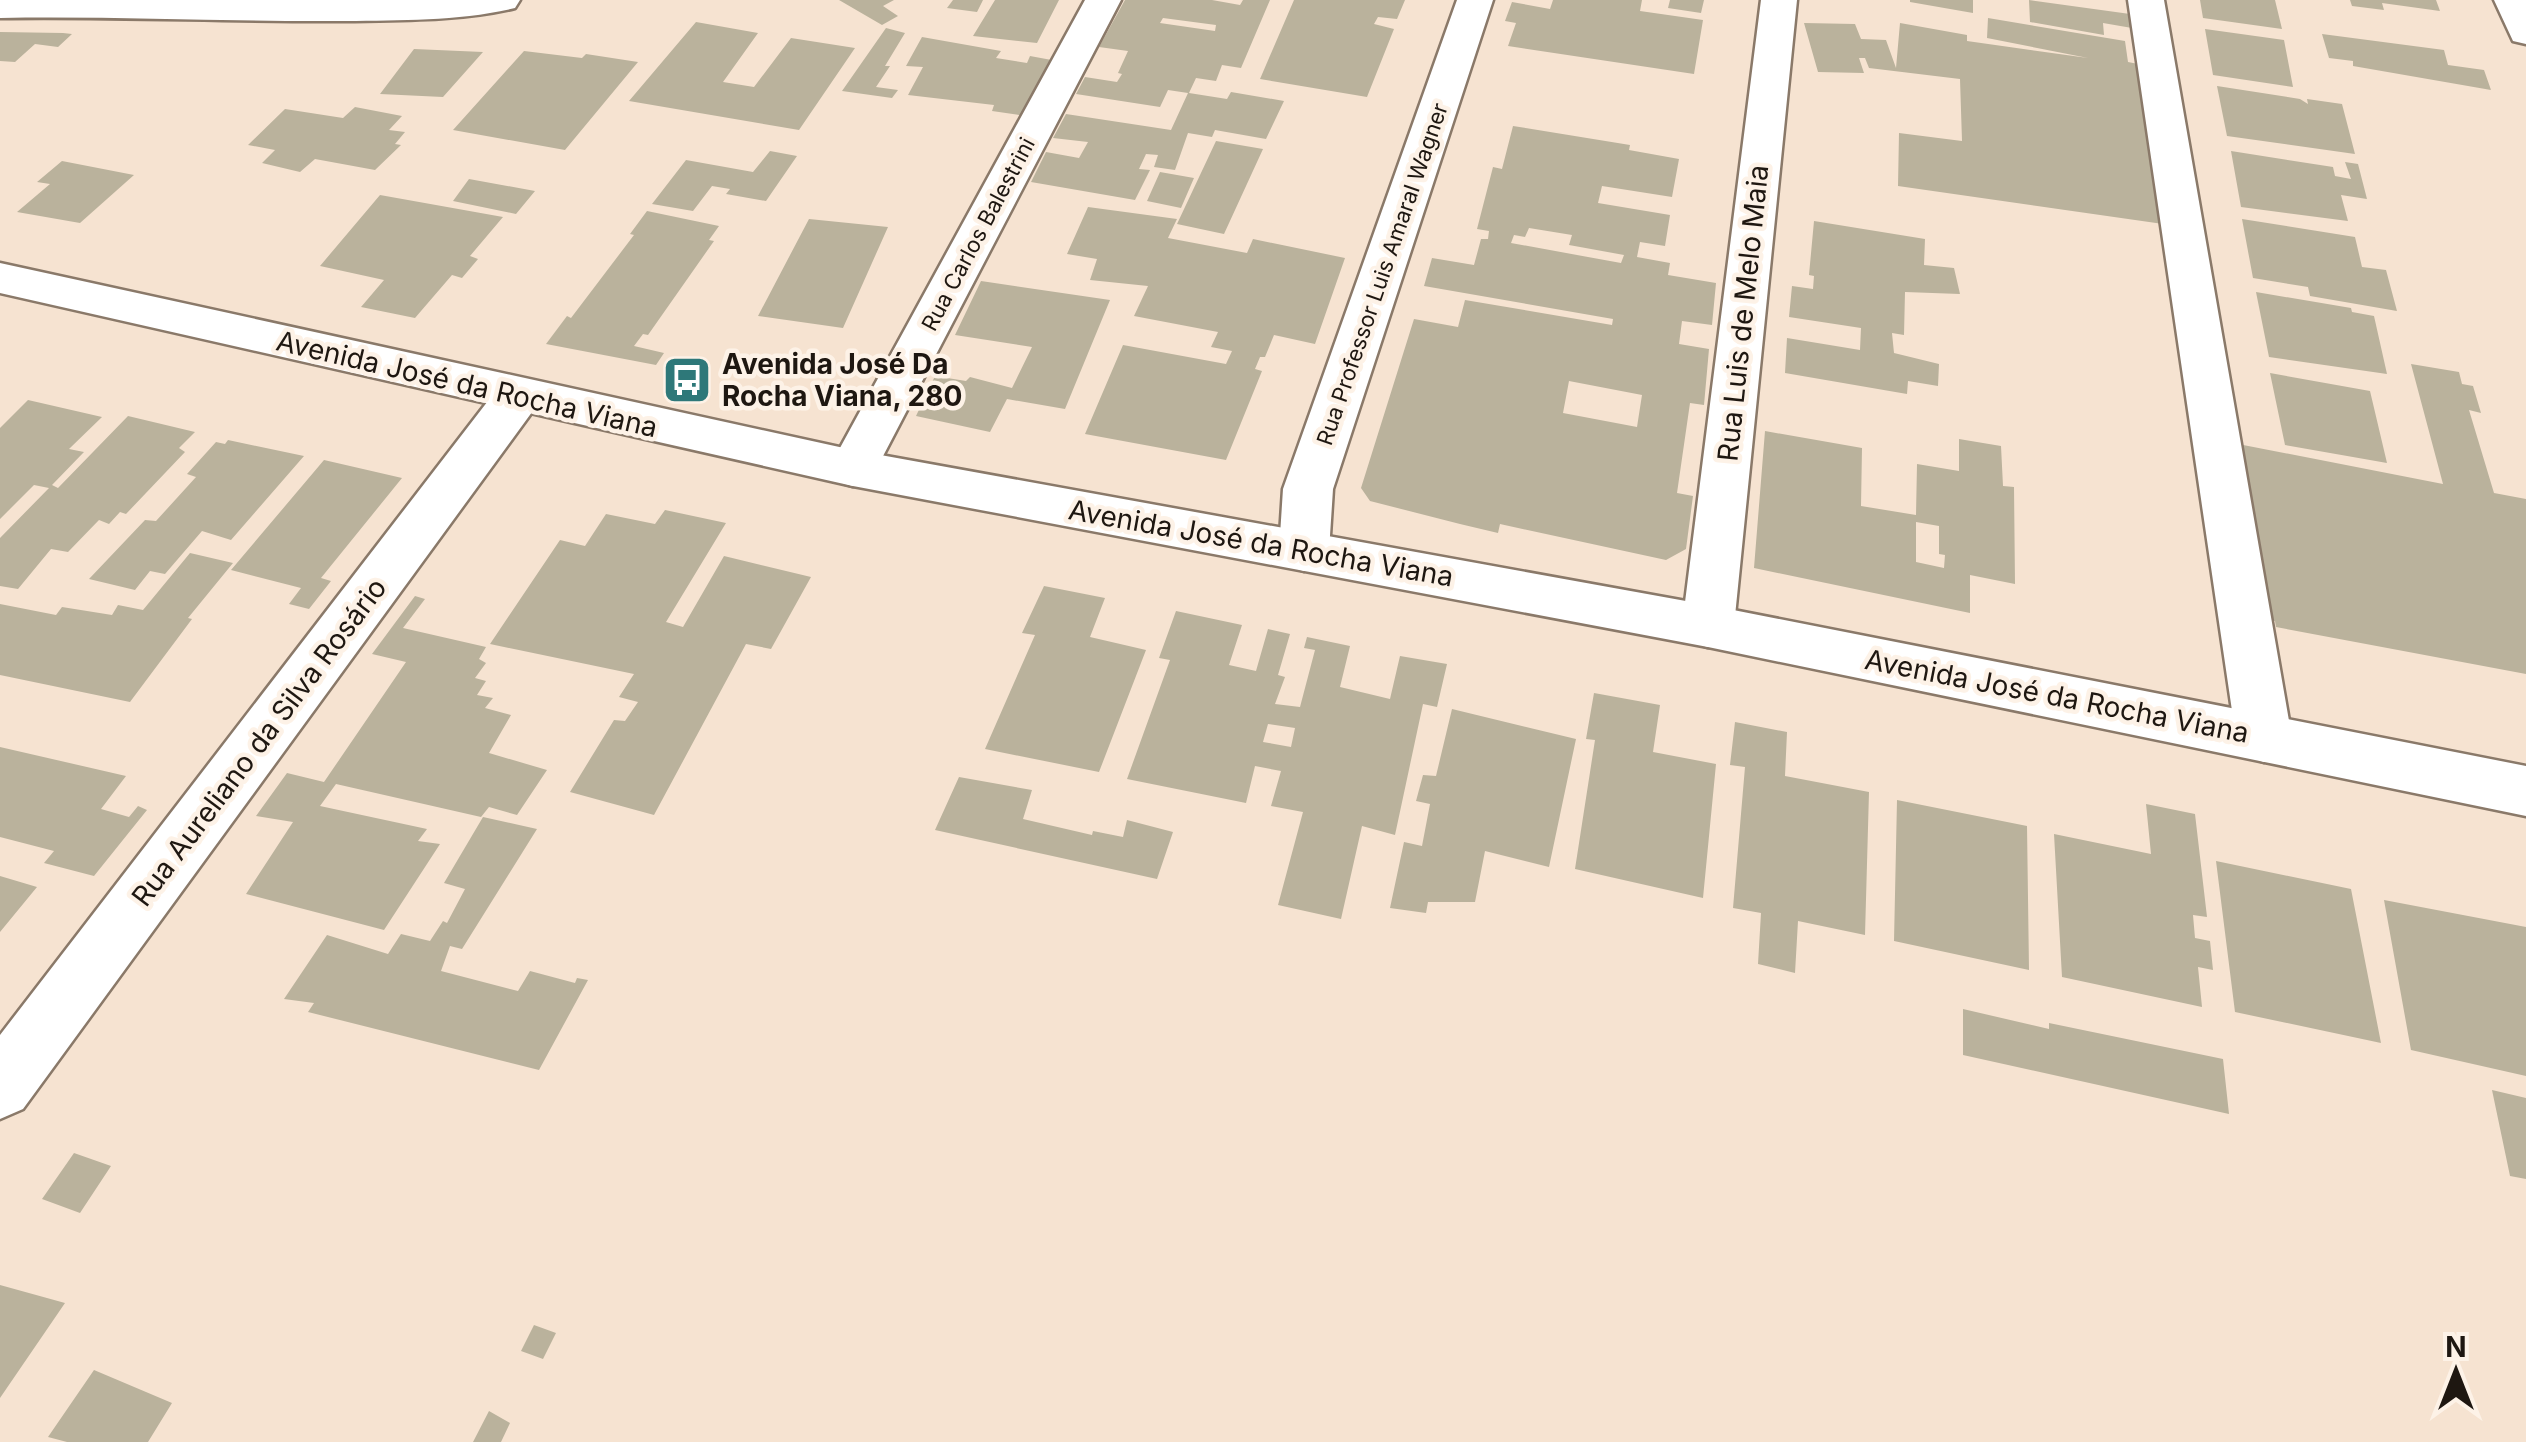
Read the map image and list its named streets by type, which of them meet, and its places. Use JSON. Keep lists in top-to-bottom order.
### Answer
{
  "streets": {
    "street": [
      "Rua Carlos Balestrini",
      "Rua Professor Luis Amaral Wagner",
      "Rua Luis de Melo Maia",
      "Avenida José da Rocha Viana",
      "Rua Aureliano da Silva Rosário"
    ]
  },
  "crossings": [
    ["Rua Carlos Balestrini", "Avenida José da Rocha Viana"],
    ["Rua Professor Luis Amaral Wagner", "Avenida José da Rocha Viana"],
    ["Rua Luis de Melo Maia", "Avenida José da Rocha Viana"],
    ["Avenida José da Rocha Viana", "Rua Aureliano da Silva Rosário"]
  ],
  "places": {
    "bus stop": ["Avenida José Da Rocha Viana, 280"]
  },
  "north": "top"
}
